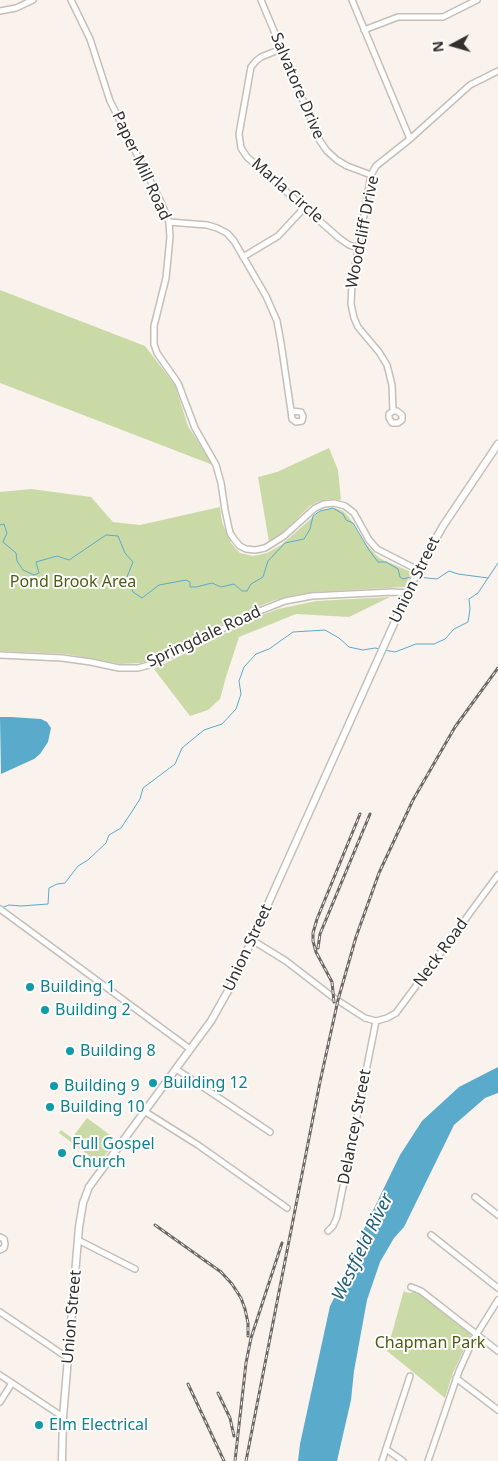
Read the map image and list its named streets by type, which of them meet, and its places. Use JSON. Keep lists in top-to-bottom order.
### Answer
{
  "streets": {
    "main road": ["Union Street"],
    "street": [
      "Salvatore Drive",
      "Paper Mill Road",
      "Marla Circle",
      "Woodcliff Drive",
      "Springdale Road",
      "Neck Road",
      "Delancey Street"
    ]
  },
  "crossings": [
    ["Salvatore Drive", "Marla Circle"],
    ["Salvatore Drive", "Woodcliff Drive"],
    ["Paper Mill Road", "Union Street"],
    ["Marla Circle", "Woodcliff Drive"],
    ["Union Street", "Springdale Road"],
    ["Neck Road", "Delancey Street"]
  ],
  "water": ["Westfield River"],
  "parks": ["Pond Brook Area", "Chapman Park"],
  "places": [
    "Building 1",
    "Building 2",
    "Building 8",
    "Building 12",
    "Building 9",
    "Building 10",
    "Full Gospel Church",
    "Elm Electrical"
  ],
  "north": "left"
}
